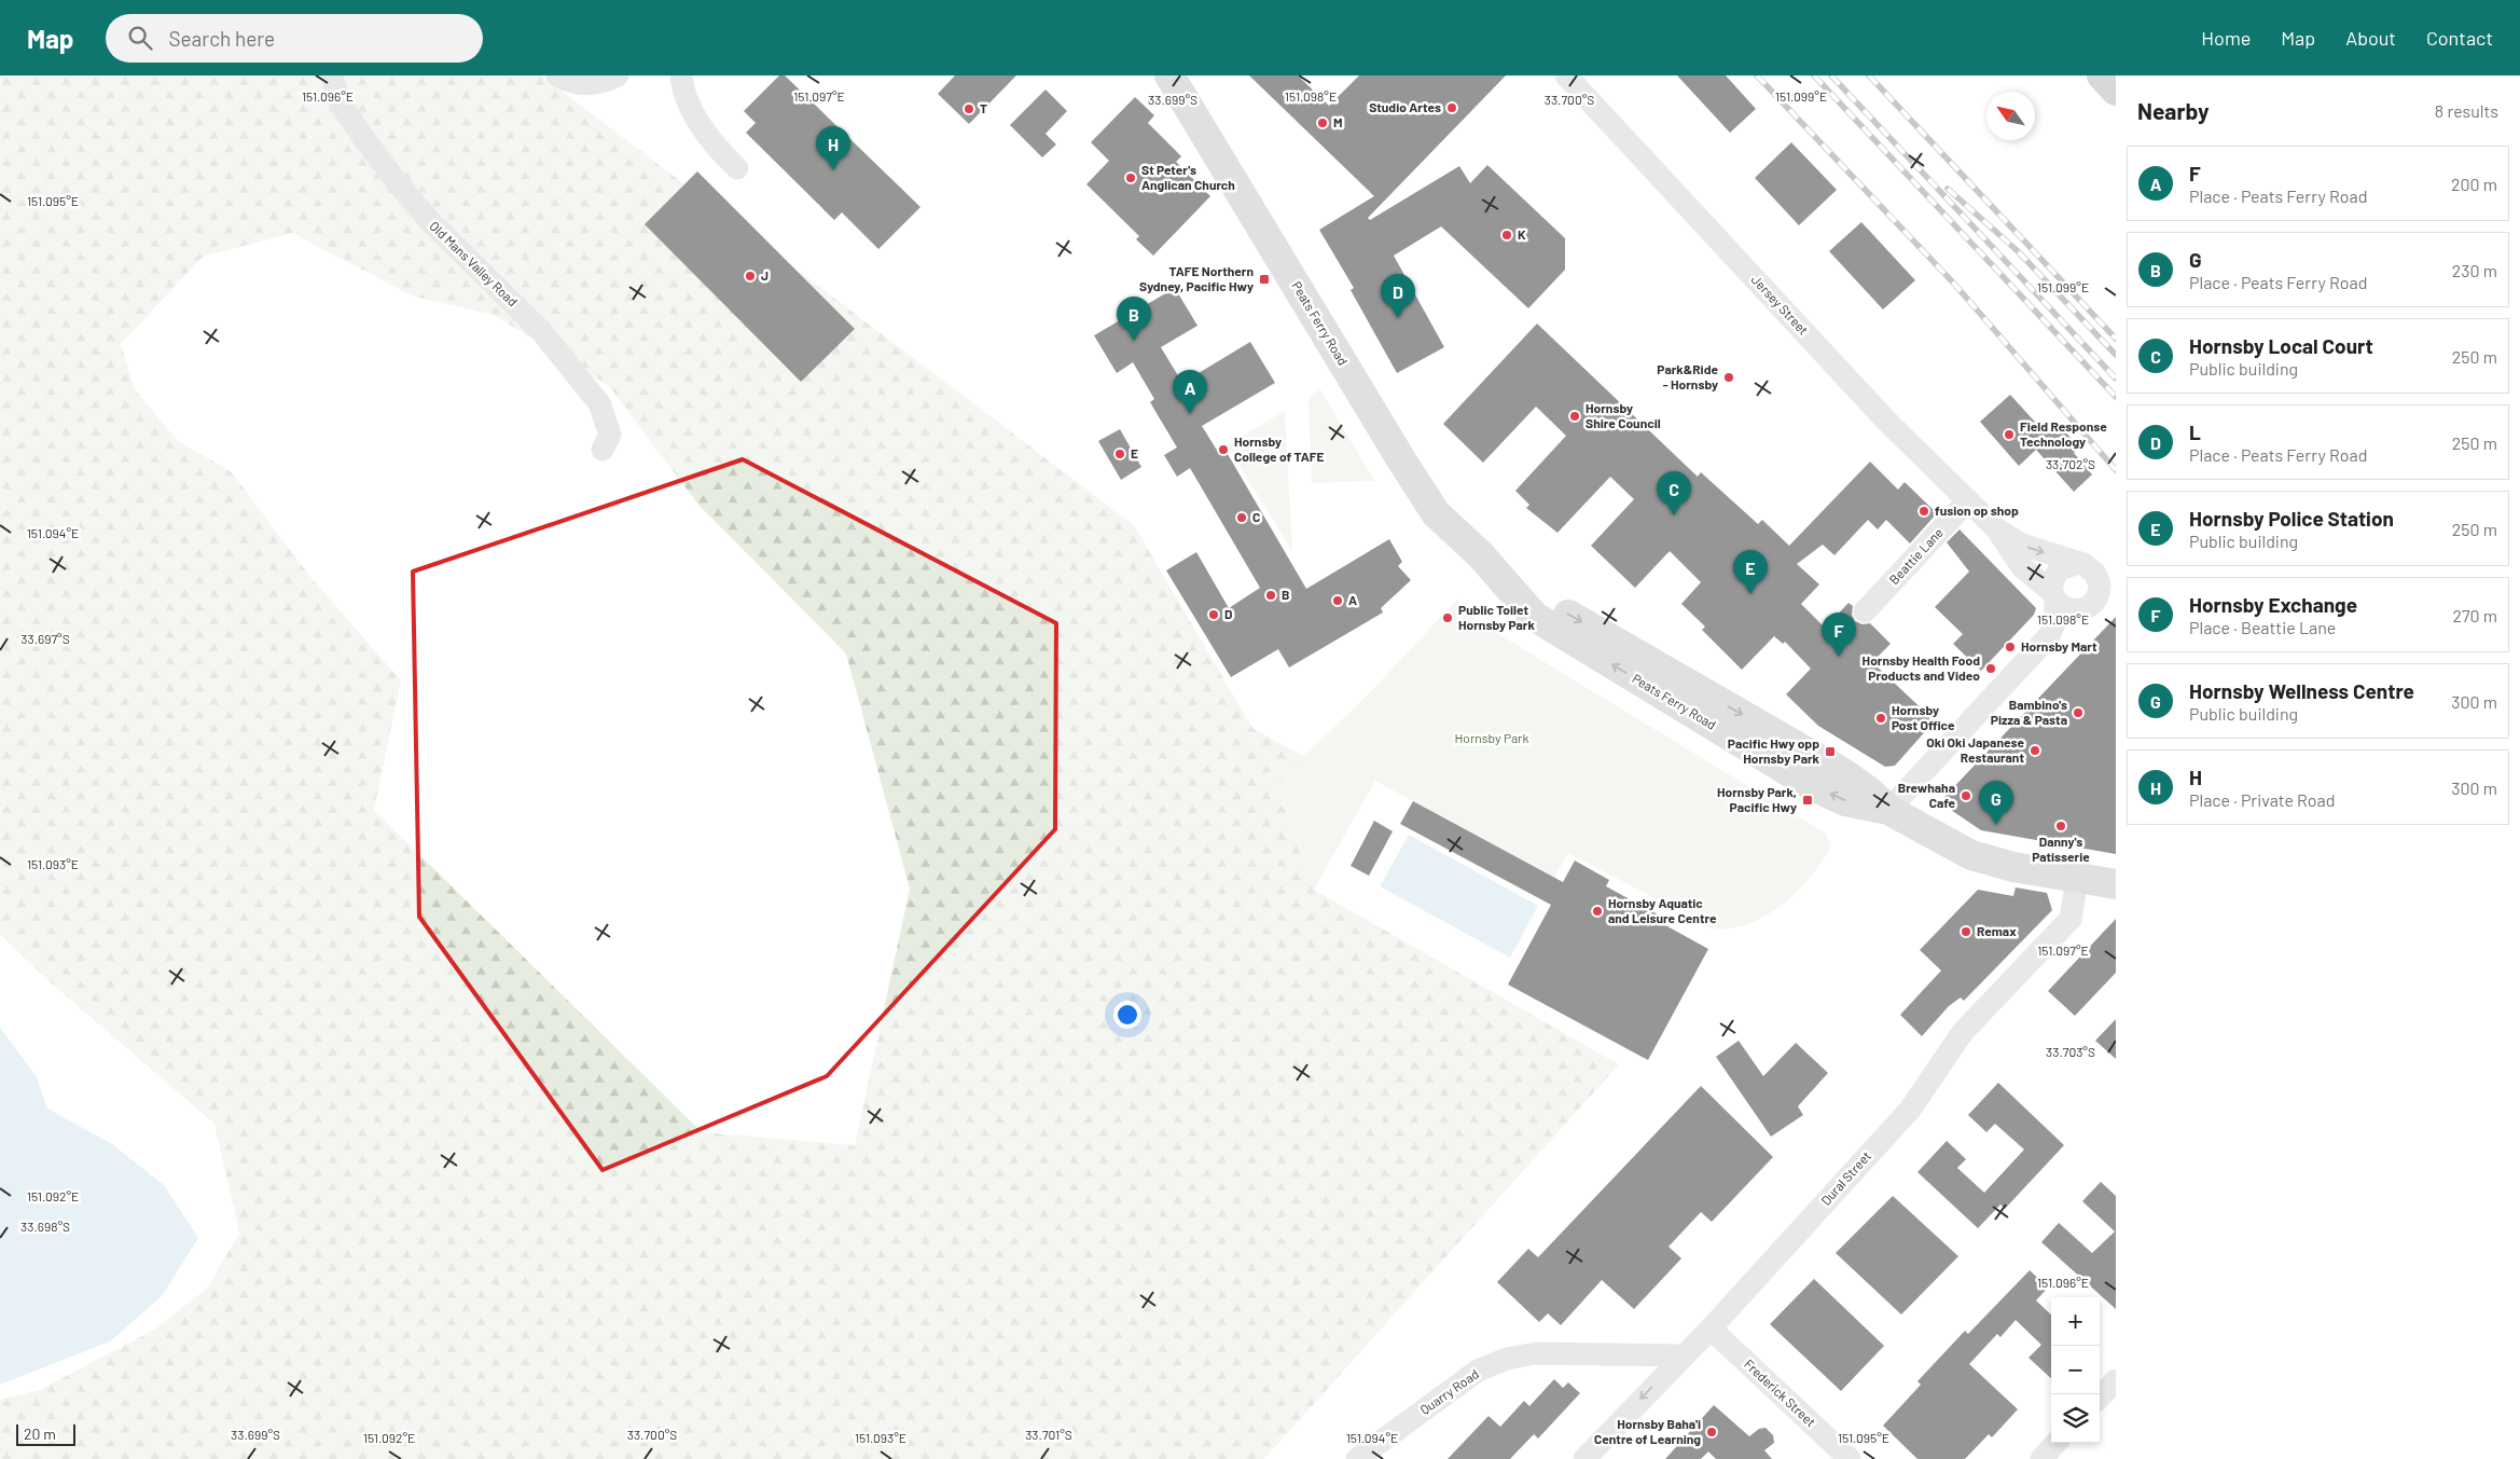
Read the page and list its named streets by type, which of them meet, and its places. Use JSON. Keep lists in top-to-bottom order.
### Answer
{
  "streets": {
    "main road": ["Peats Ferry Road"],
    "street": [
      "Old Mans Valley Road",
      "Jersey Street",
      "Beattie Lane",
      "Dural Street",
      "Quarry Road",
      "Frederick Street"
    ]
  },
  "crossings": [
    ["Jersey Street", "Beattie Lane"],
    ["Peats Ferry Road", "Dural Street"],
    ["Dural Street", "Quarry Road"],
    ["Dural Street", "Frederick Street"]
  ],
  "parks": ["Hornsby Park"],
  "places": {
    "other": [
      "Studio Artes",
      "T",
      "M",
      "St Peter's Anglican Church",
      "K",
      "J",
      "Park&Ride - Hornsby",
      "Hornsby Shire Council",
      "Field Response Technology",
      "Hornsby College of TAFE",
      "E",
      "fusion op shop",
      "C",
      "B",
      "A",
      "D",
      "Public Toilet Hornsby Park",
      "Hornsby Mart",
      "Hornsby Health Food Products and Video",
      "Bambino's Pizza & Pasta",
      "Hornsby Post Office",
      "Oki Oki Japanese Restaurant",
      "Brewhaha Cafe",
      "Danny's Patisserie",
      "Hornsby Aquatic and Leisure Centre",
      "Remax",
      "Hornsby Baha'i Centre of Learning"
    ],
    "transit": ["TAFE Northern Sydney, Pacific Hwy", "Pacific Hwy opp Hornsby Park", "Hornsby Park, Pacific Hwy"]
  },
  "scale_bar": "20 m",
  "north": "top left",
  "page": {
    "header": "Map",
    "search": "Search here",
    "nav": [
      "Home",
      "Map",
      "About",
      "Contact"
    ],
    "heading": ["Nearby", "8 results"],
    "pins": [
      "H",
      "D",
      "B",
      "A",
      "C",
      "E",
      "F",
      "G"
    ],
    "list": [
      {
        "mark": "A",
        "name": "F",
        "note": "Place · Peats Ferry Road",
        "value": "200 m"
      },
      {
        "mark": "B",
        "name": "G",
        "note": "Place · Peats Ferry Road",
        "value": "230 m"
      },
      {
        "mark": "C",
        "name": "Hornsby Local Court",
        "note": "Public building",
        "value": "250 m"
      },
      {
        "mark": "D",
        "name": "L",
        "note": "Place · Peats Ferry Road",
        "value": "250 m"
      },
      {
        "mark": "E",
        "name": "Hornsby Police Station",
        "note": "Public building",
        "value": "250 m"
      },
      {
        "mark": "F",
        "name": "Hornsby Exchange",
        "note": "Place · Beattie Lane",
        "value": "270 m"
      },
      {
        "mark": "G",
        "name": "Hornsby Wellness Centre",
        "note": "Public building",
        "value": "300 m"
      },
      {
        "mark": "H",
        "name": "H",
        "note": "Place · Private Road",
        "value": "300 m"
      }
    ],
    "map_buttons": ["+", "−"],
    "scale": "20 m"
  },
  "coordinates": [
    "151.097°E",
    "151.098°E",
    "151.096°E",
    "151.099°E",
    "33.699°S",
    "33.700°S",
    "151.095°E",
    "33.702°S",
    "151.094°E",
    "33.697°S",
    "151.093°E",
    "33.703°S",
    "151.092°E",
    "33.698°S",
    "33.701°S"
  ]
}
